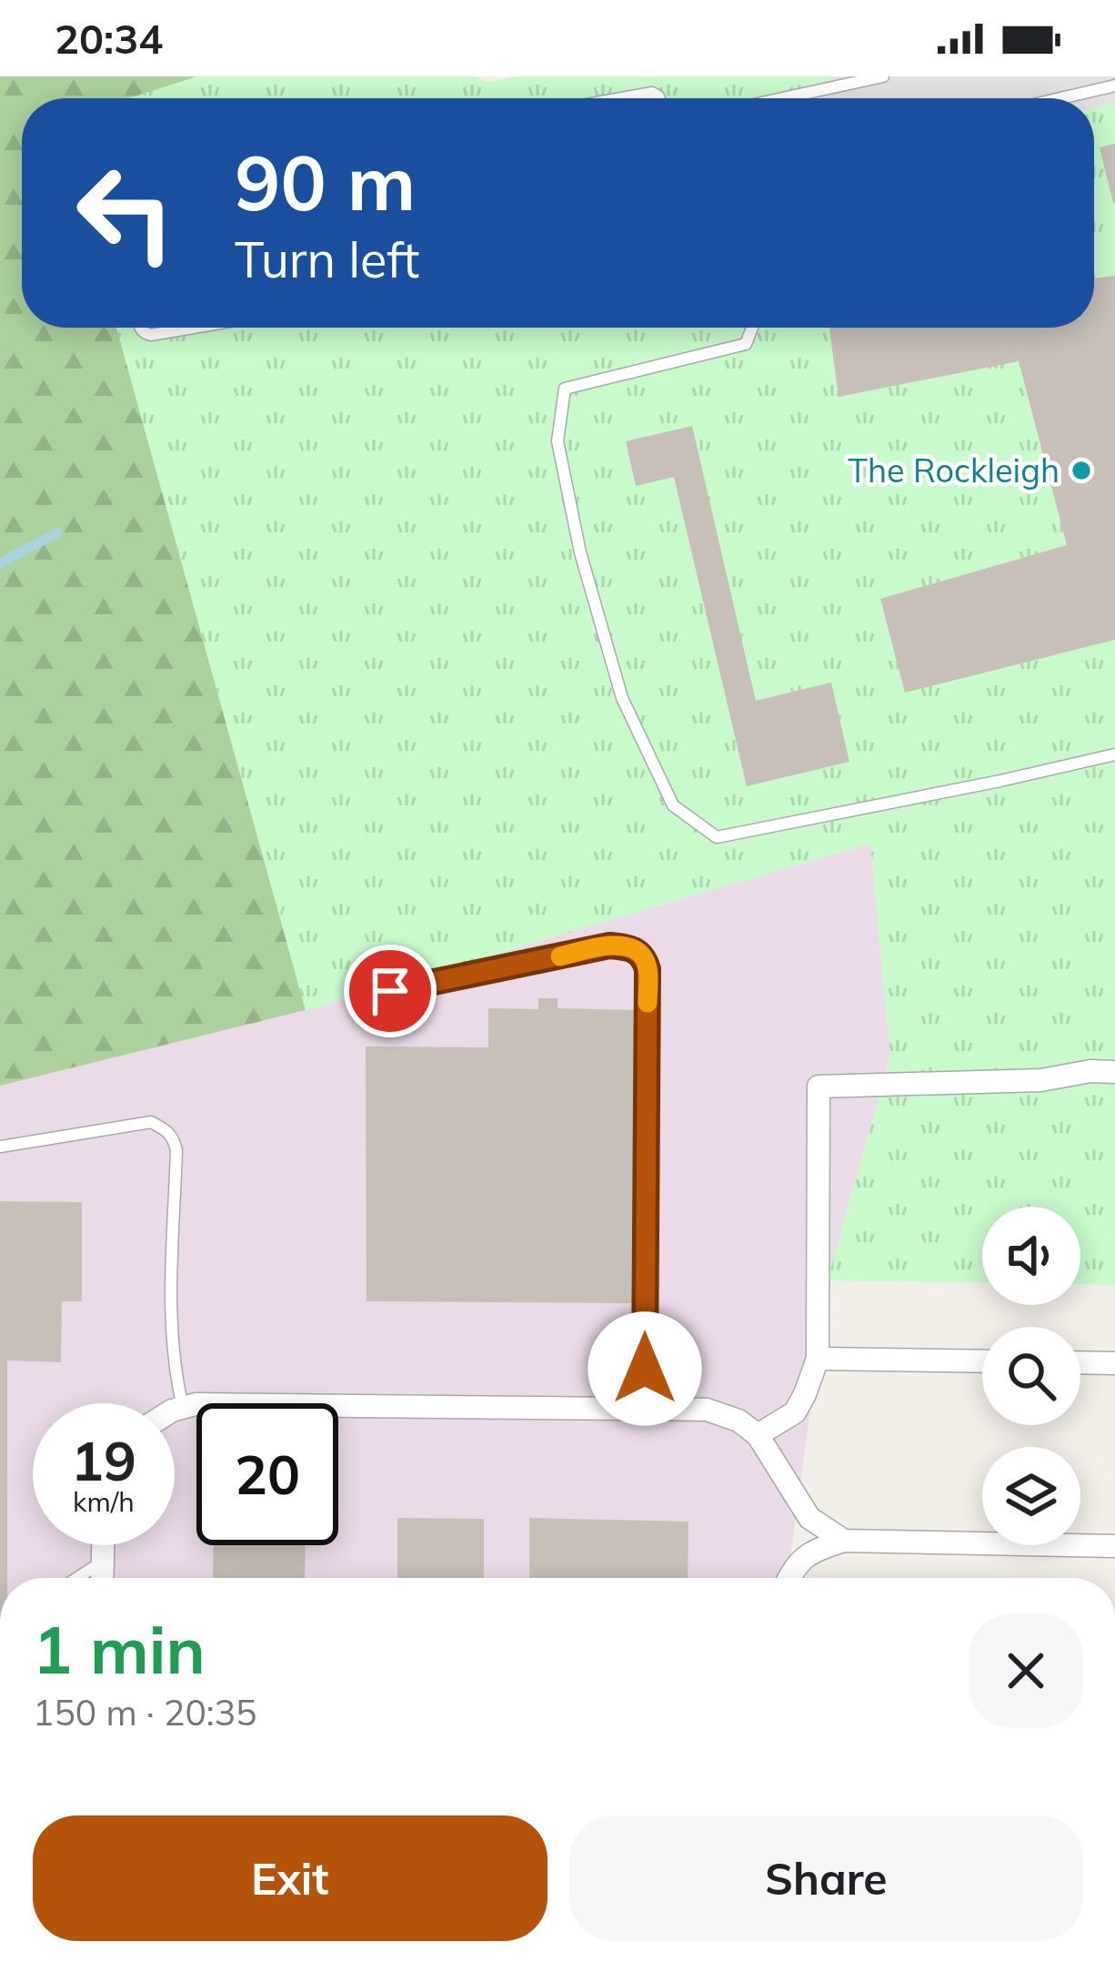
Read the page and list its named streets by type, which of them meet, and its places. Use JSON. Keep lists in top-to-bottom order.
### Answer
{
  "places": ["The Rockleigh"],
  "page": {
    "status": "20:34",
    "turn": ["90 m", "Turn left"],
    "speed": "19 km/h",
    "limit": "20",
    "heading": ["1 min", "150 m · 20:35"],
    "buttons": ["Exit", "Share"]
  }
}
